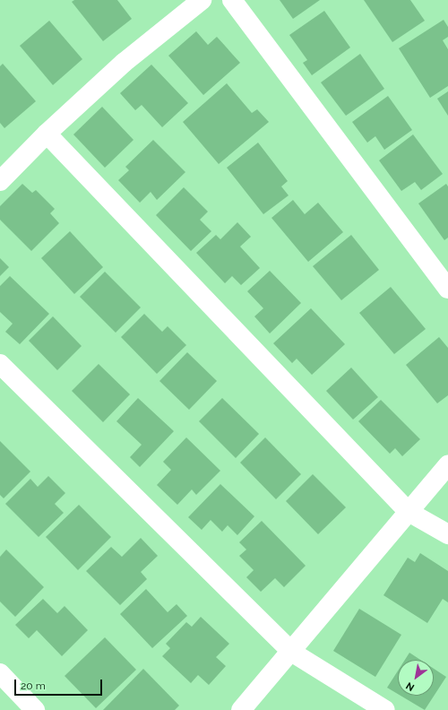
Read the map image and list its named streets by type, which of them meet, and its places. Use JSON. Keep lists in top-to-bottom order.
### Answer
{
  "scale_bar": "20 m",
  "north": "bottom left"
}
